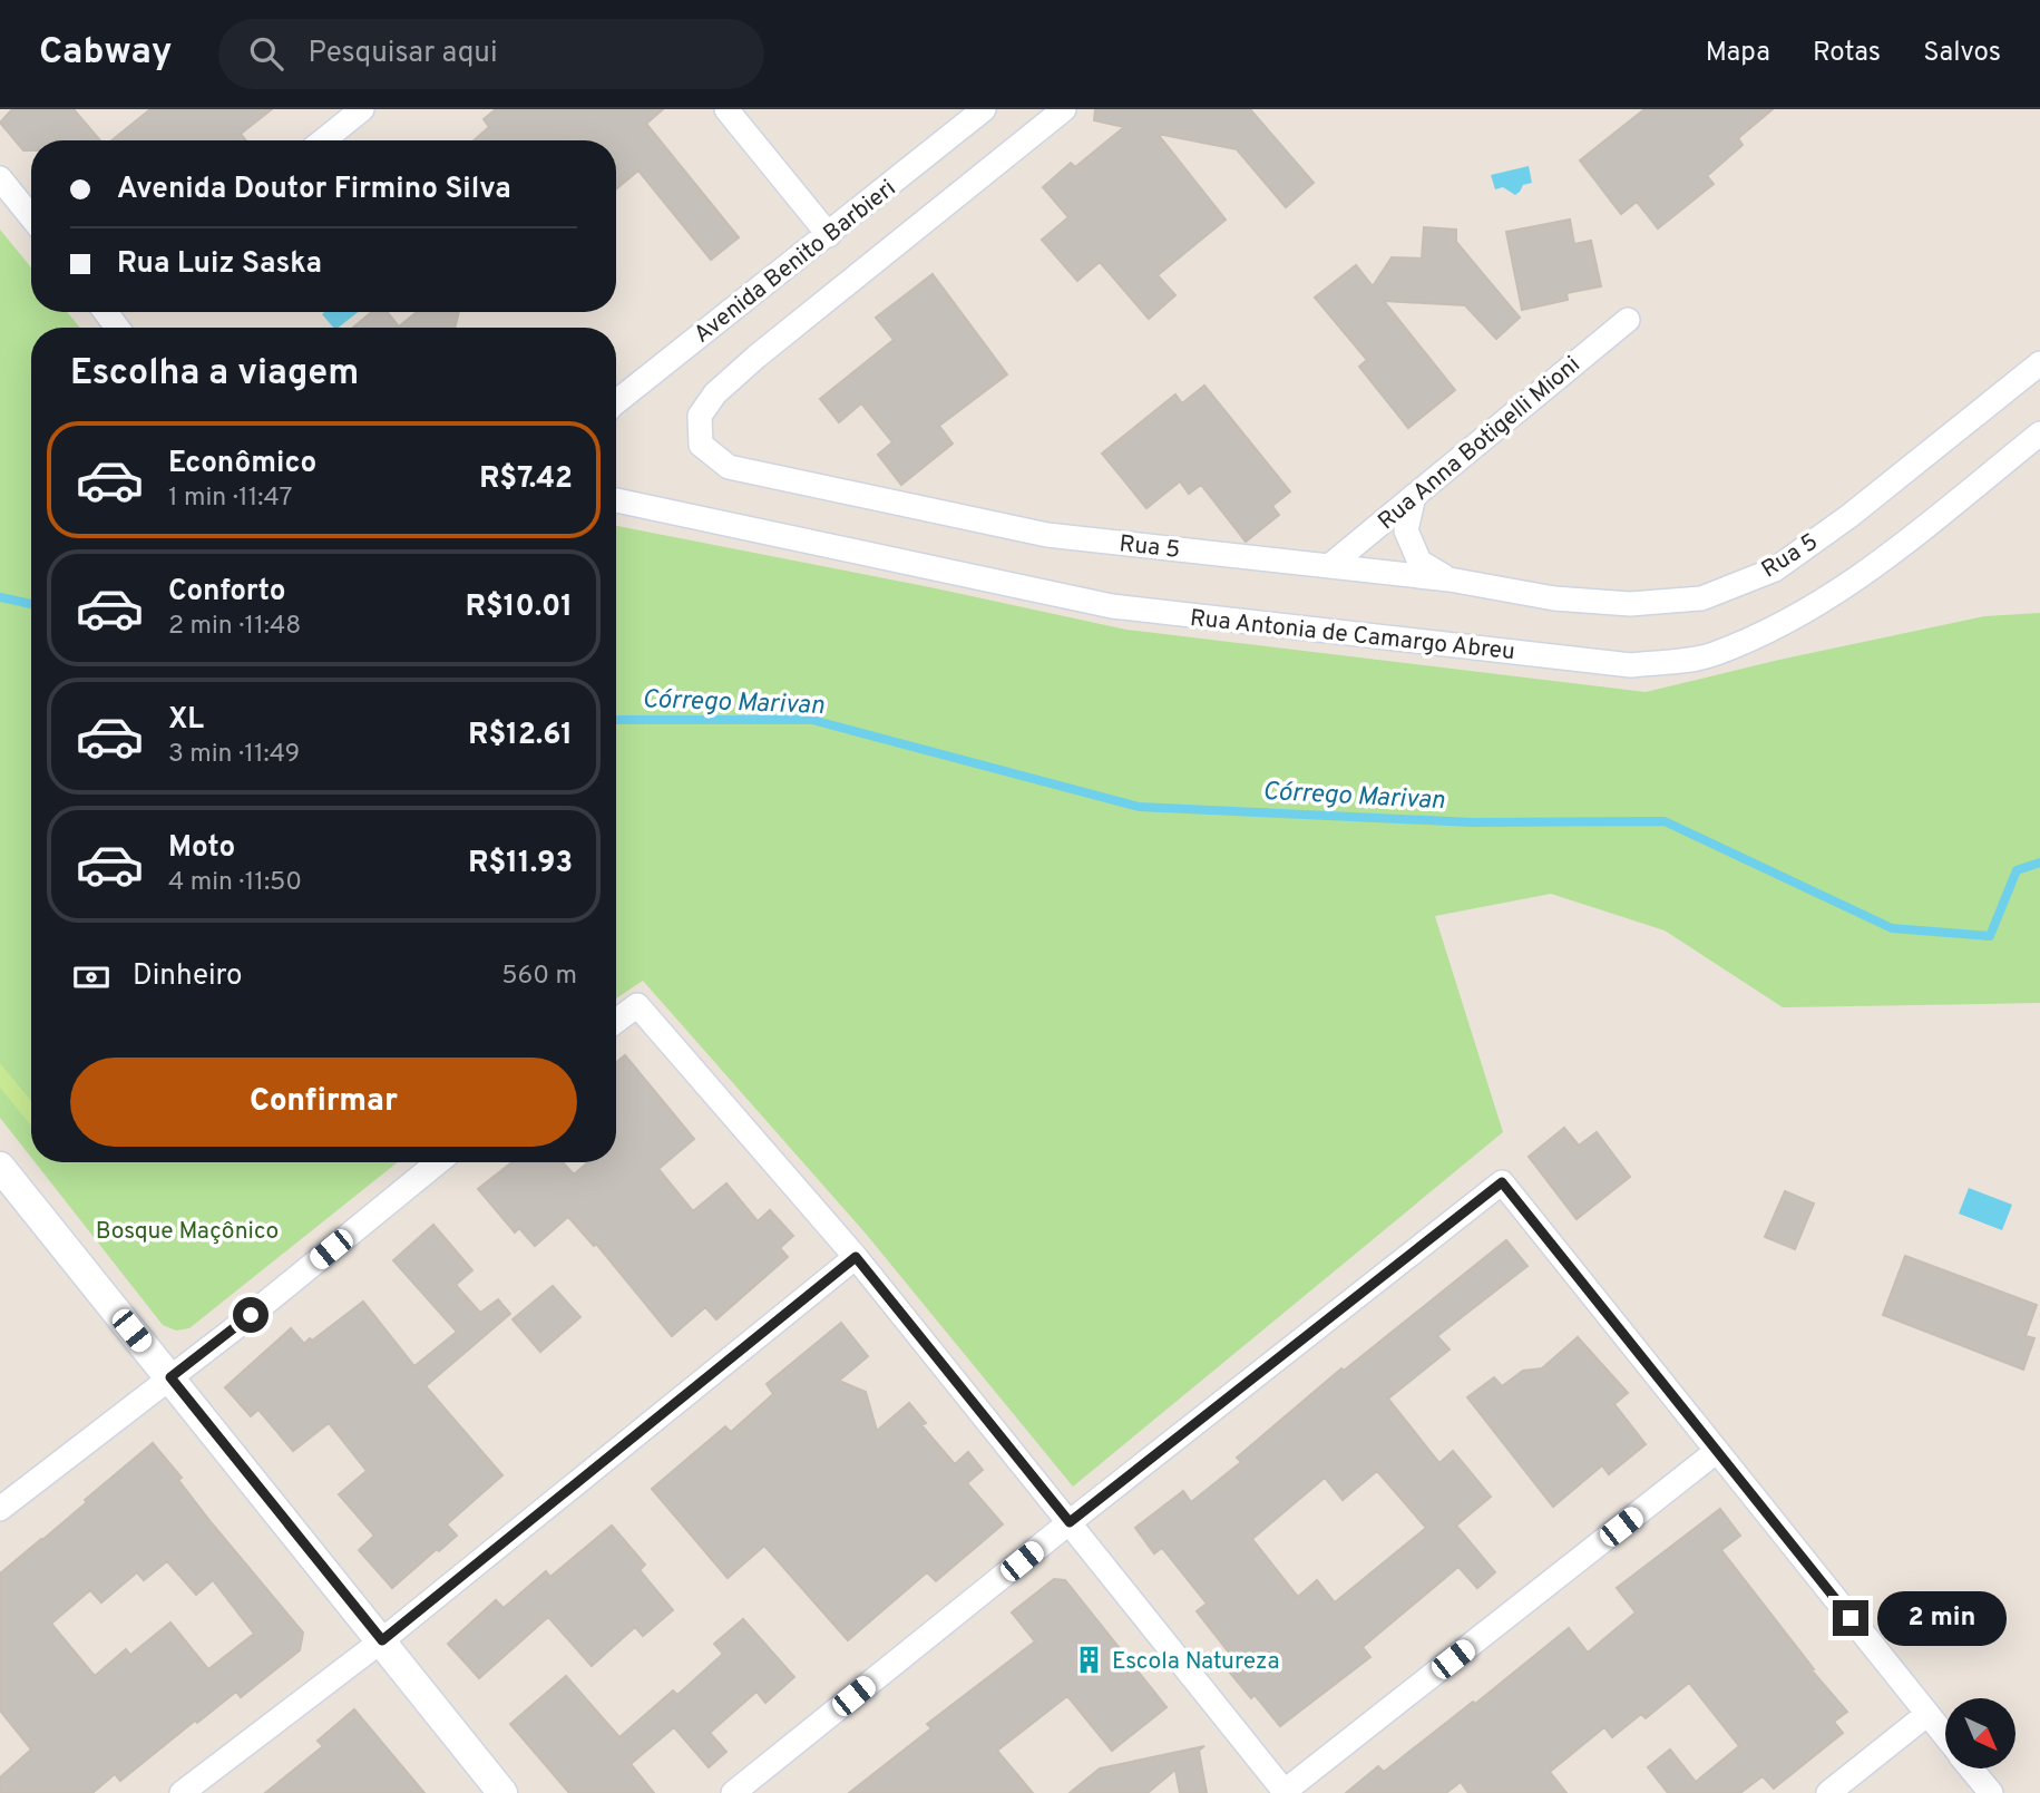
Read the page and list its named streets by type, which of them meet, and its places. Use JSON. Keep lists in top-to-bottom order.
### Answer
{
  "streets": {
    "street": [
      "Avenida Benito Barbieri",
      "Rua Anna Botigelli Mioni",
      "Rua 5",
      "Rua Antonia de Camargo Abreu"
    ]
  },
  "crossings": [
    ["Rua Anna Botigelli Mioni", "Rua 5"]
  ],
  "water": ["Córrego Marivan"],
  "parks": ["Bosque Maçônico"],
  "places": {
    "building": ["Escola Natureza"]
  },
  "north": "bottom right",
  "page": {
    "header": "Cabway",
    "search": "Pesquisar aqui",
    "nav": ["Mapa", "Rotas", "Salvos"],
    "banner": ["Avenida Doutor Firmino Silva", "Rua Luiz Saska"],
    "heading": "Escolha a viagem",
    "list": [
      {
        "name": "Econômico",
        "note": "1 min · 11:47",
        "value": "R$7.42"
      },
      {
        "name": "Conforto",
        "note": "2 min · 11:48",
        "value": "R$10.01"
      },
      {
        "name": "XL",
        "note": "3 min · 11:49",
        "value": "R$12.61"
      },
      {
        "name": "Moto",
        "note": "4 min · 11:50",
        "value": "R$11.93"
      }
    ],
    "pay": ["Dinheiro", "560 m"],
    "buttons": "Confirmar",
    "bubble": "2 min"
  }
}
